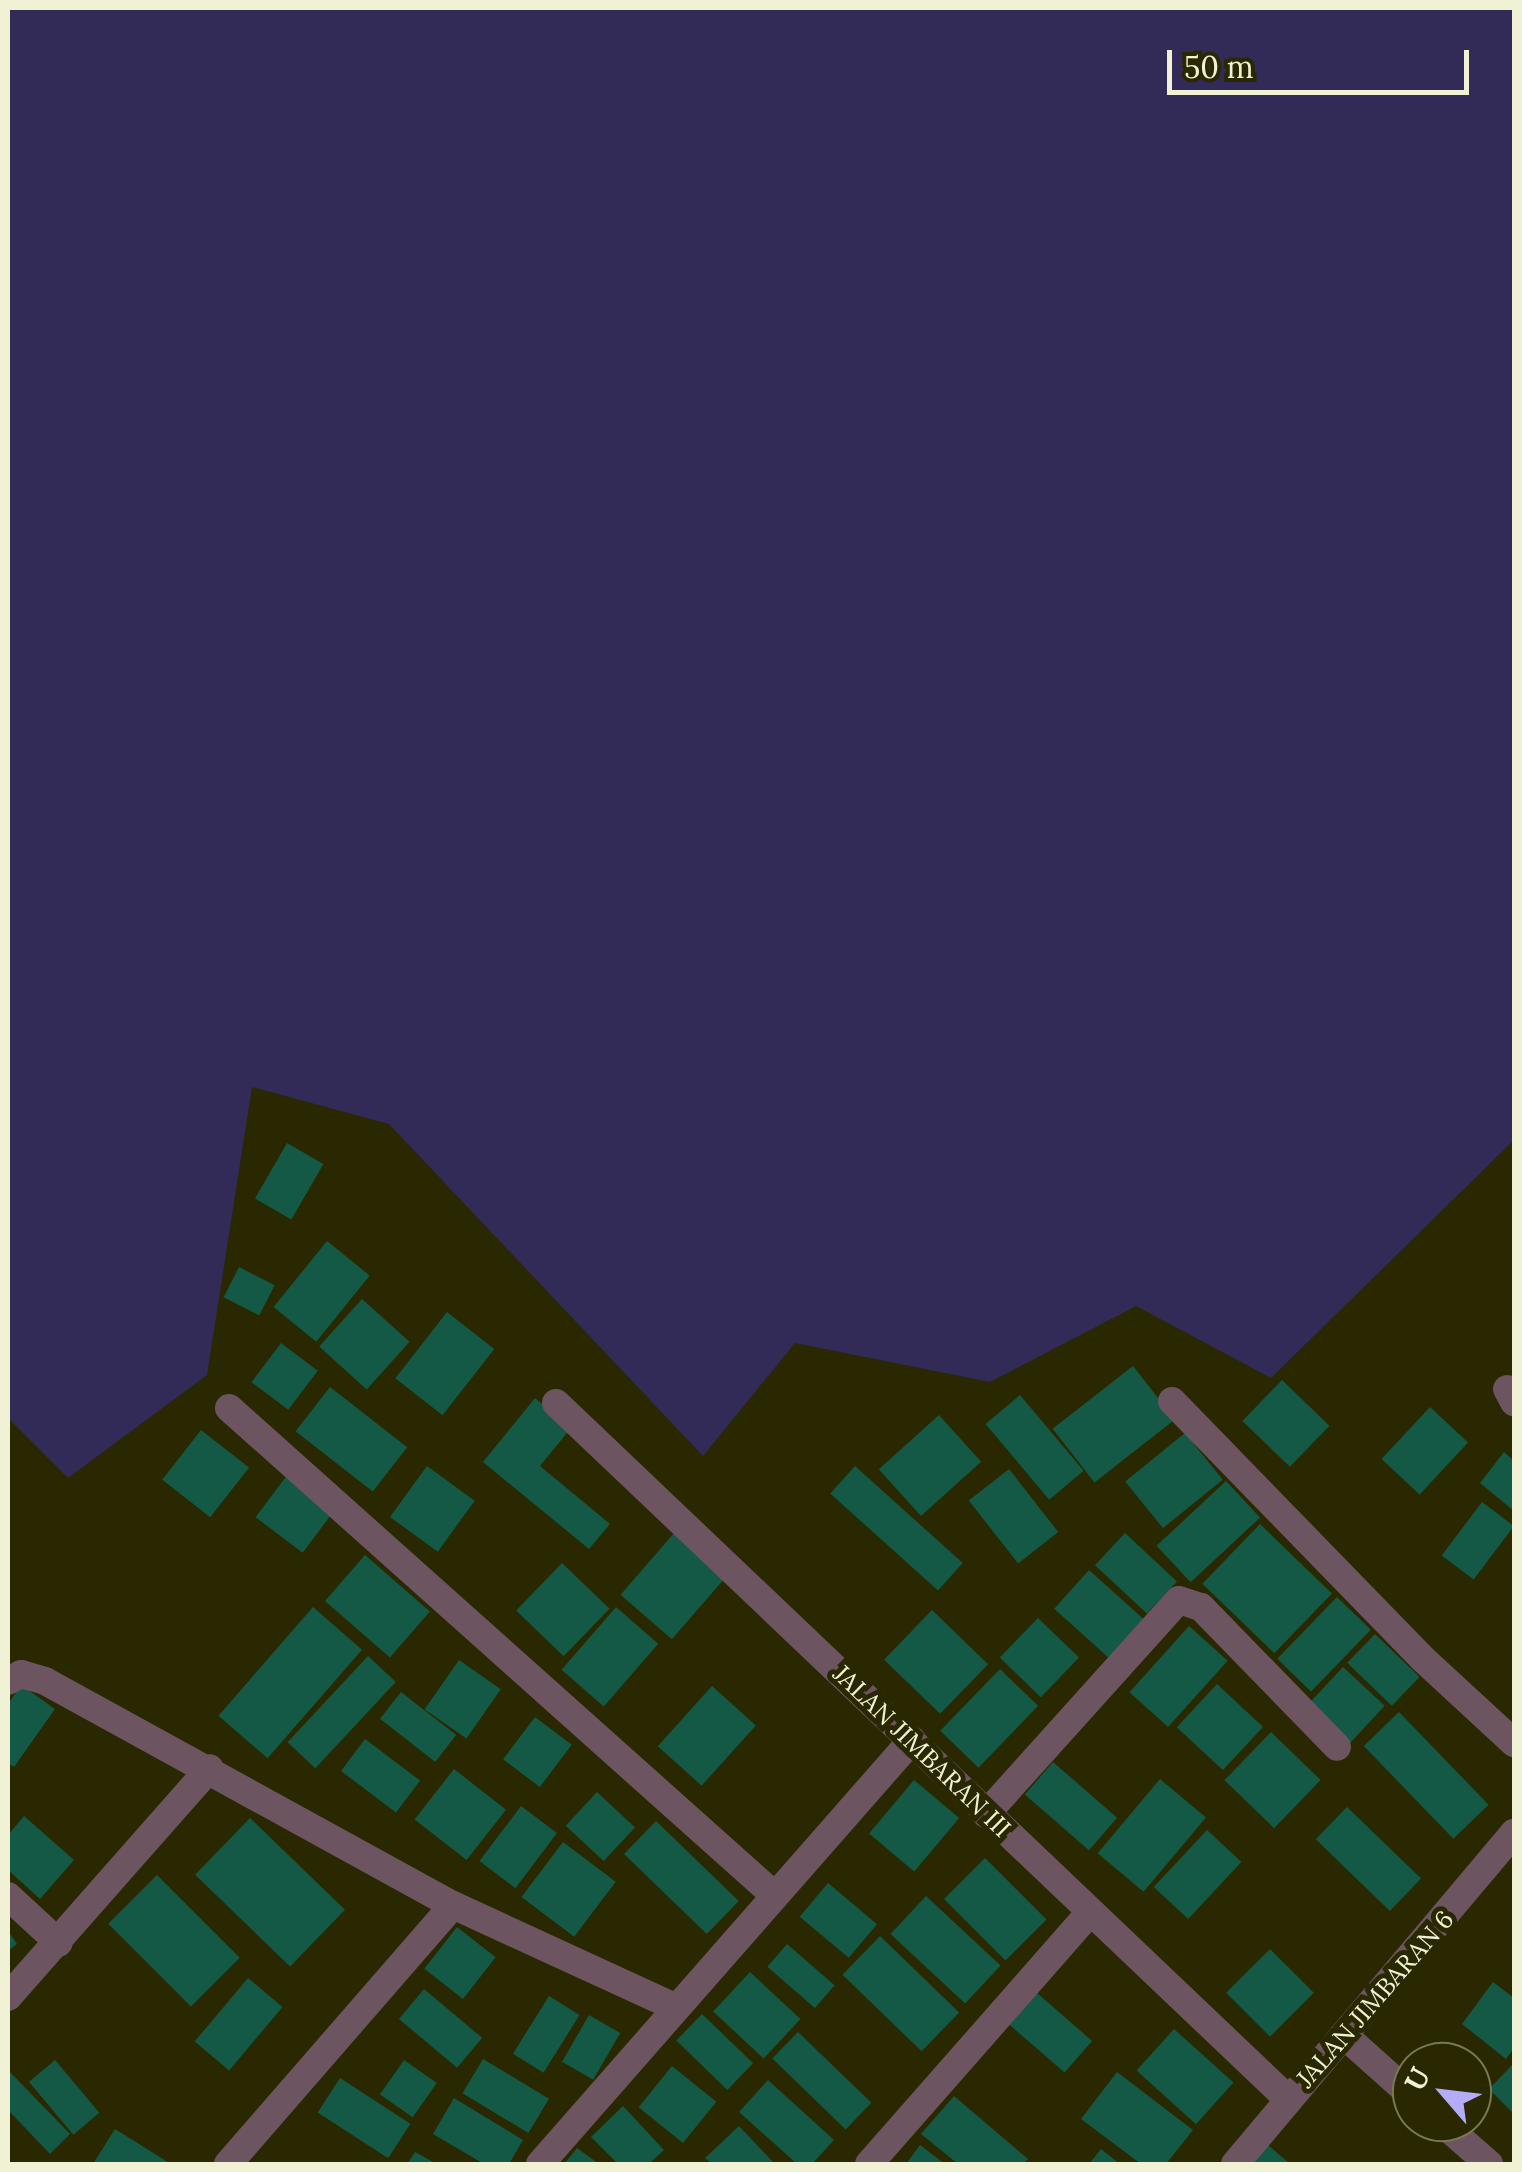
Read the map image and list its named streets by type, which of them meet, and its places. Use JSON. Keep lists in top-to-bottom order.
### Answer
{
  "streets": {
    "street": ["JALAN JIMBARAN III", "JALAN JIMBARAN 6"]
  },
  "crossings": [
    ["JALAN JIMBARAN III", "JALAN JIMBARAN 6"]
  ],
  "scale_bar": "50 m",
  "north": "top left"
}
